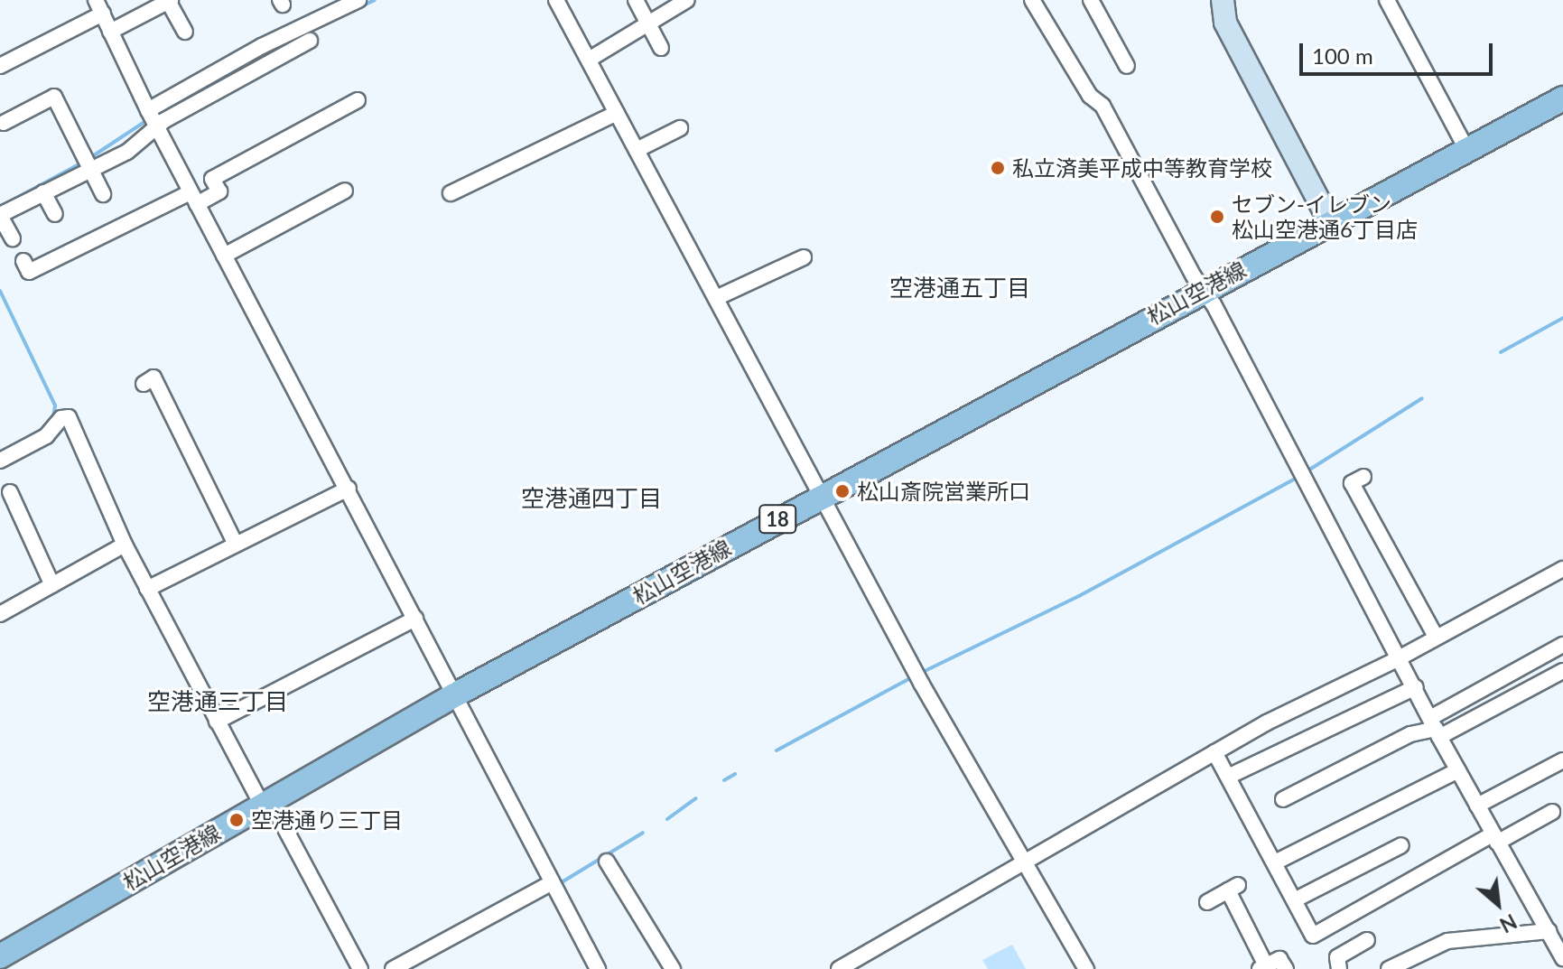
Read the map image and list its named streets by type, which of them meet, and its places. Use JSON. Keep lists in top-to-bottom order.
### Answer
{
  "streets": {
    "main road": ["松山空港線", "18"]
  },
  "districts": ["空港通五丁目", "空港通四丁目", "空港通三丁目"],
  "places": [
    "私立済美平成中等教育学校",
    "セブン-イレブン 松山空港通6丁目店",
    "松山斎院営業所口",
    "空港通り三丁目"
  ],
  "scale_bar": "100 m",
  "north": "bottom right"
}
